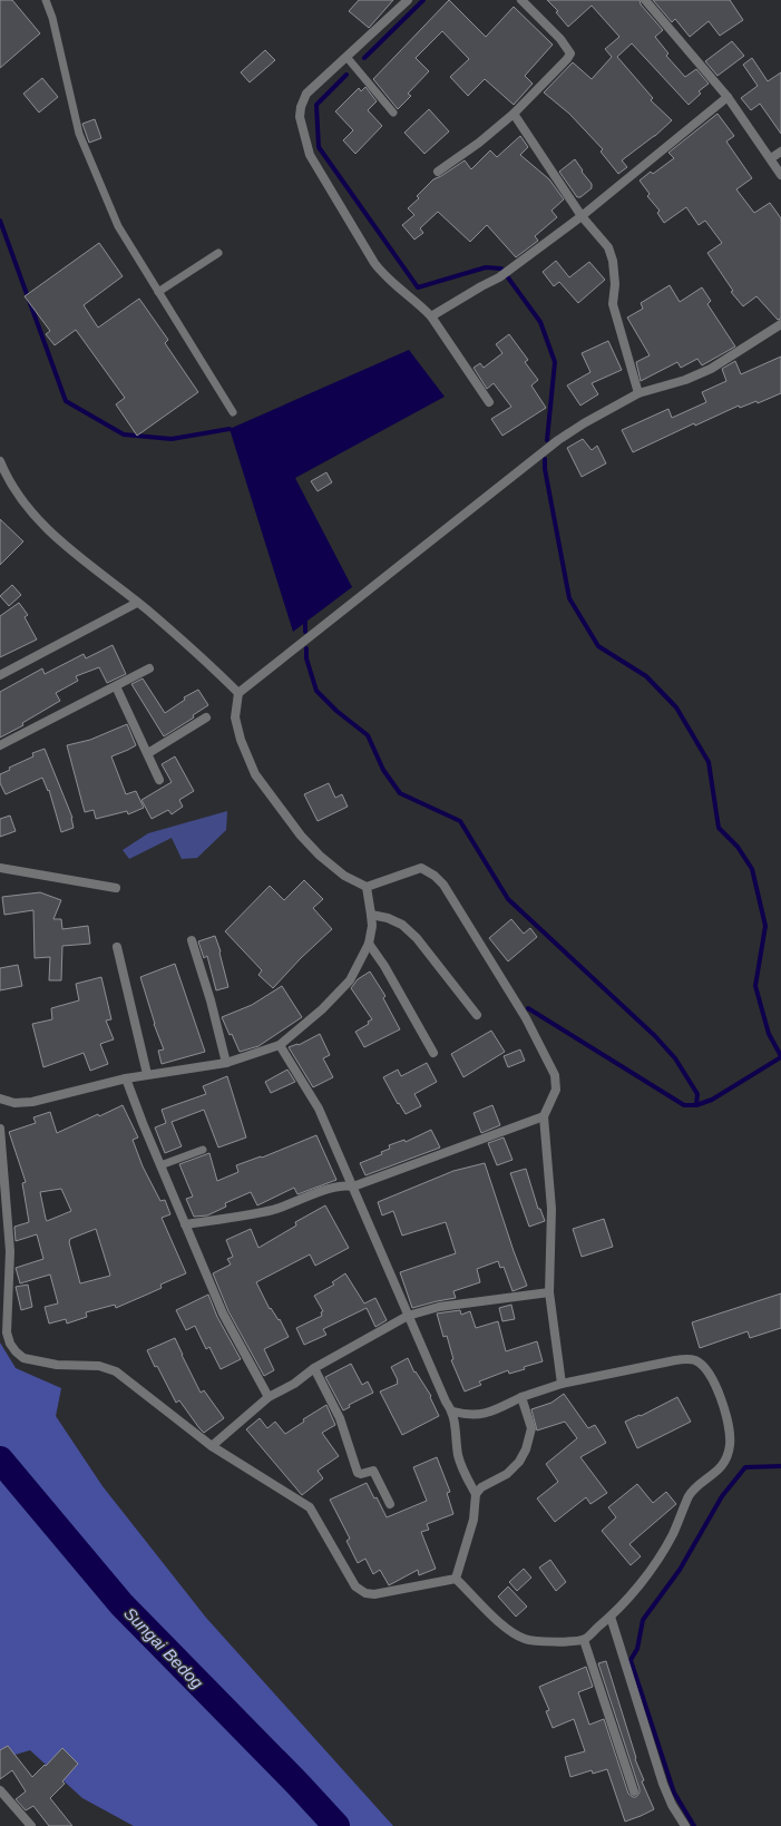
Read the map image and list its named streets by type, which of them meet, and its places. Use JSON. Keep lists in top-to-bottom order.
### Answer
{
  "water": ["Sungai Bedog"]
}
